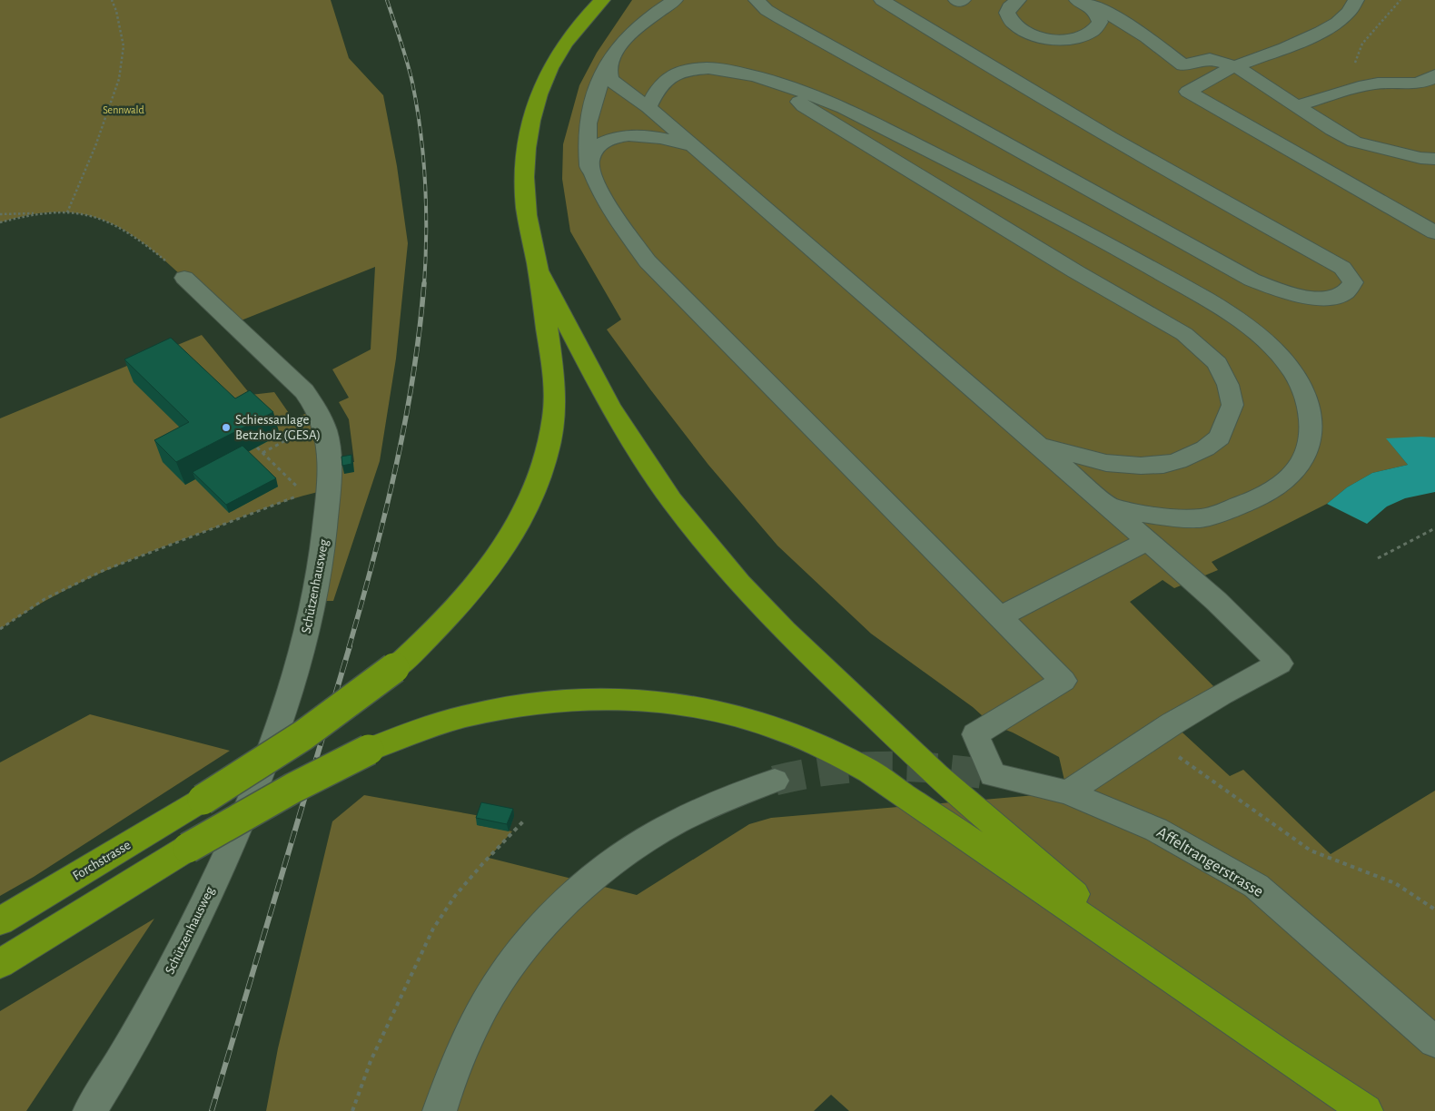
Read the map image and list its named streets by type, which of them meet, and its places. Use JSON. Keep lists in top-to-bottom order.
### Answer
{
  "streets": {
    "highway": ["Forchstrasse"],
    "street": ["Schützenhausweg", "Affeltrangerstrasse"]
  },
  "parks": ["Sennwald"],
  "places": ["Schiessanlage Betzholz (GESA)"]
}
